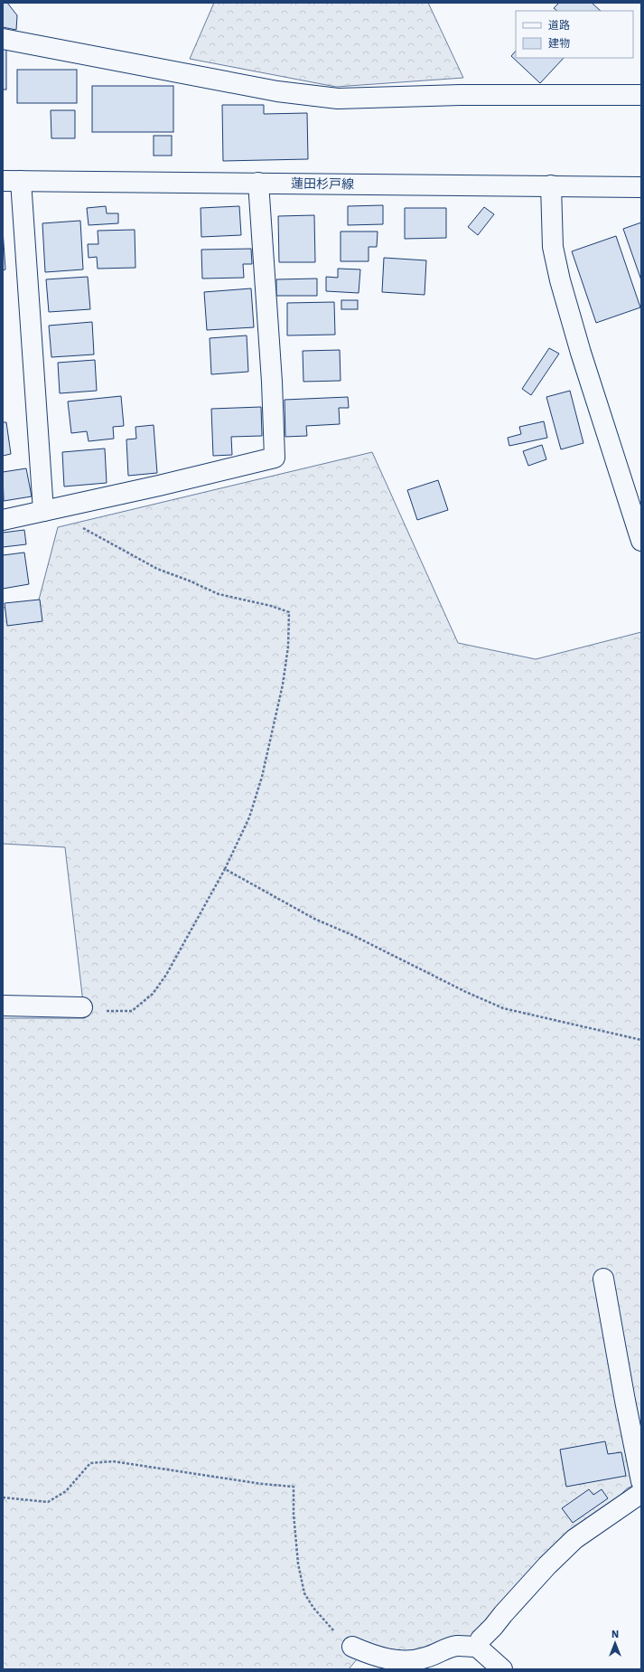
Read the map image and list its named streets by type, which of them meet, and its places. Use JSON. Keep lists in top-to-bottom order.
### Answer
{
  "streets": {
    "street": ["蓮田杉戸線"]
  },
  "legend": ["道路", "建物"],
  "north": "top"
}
